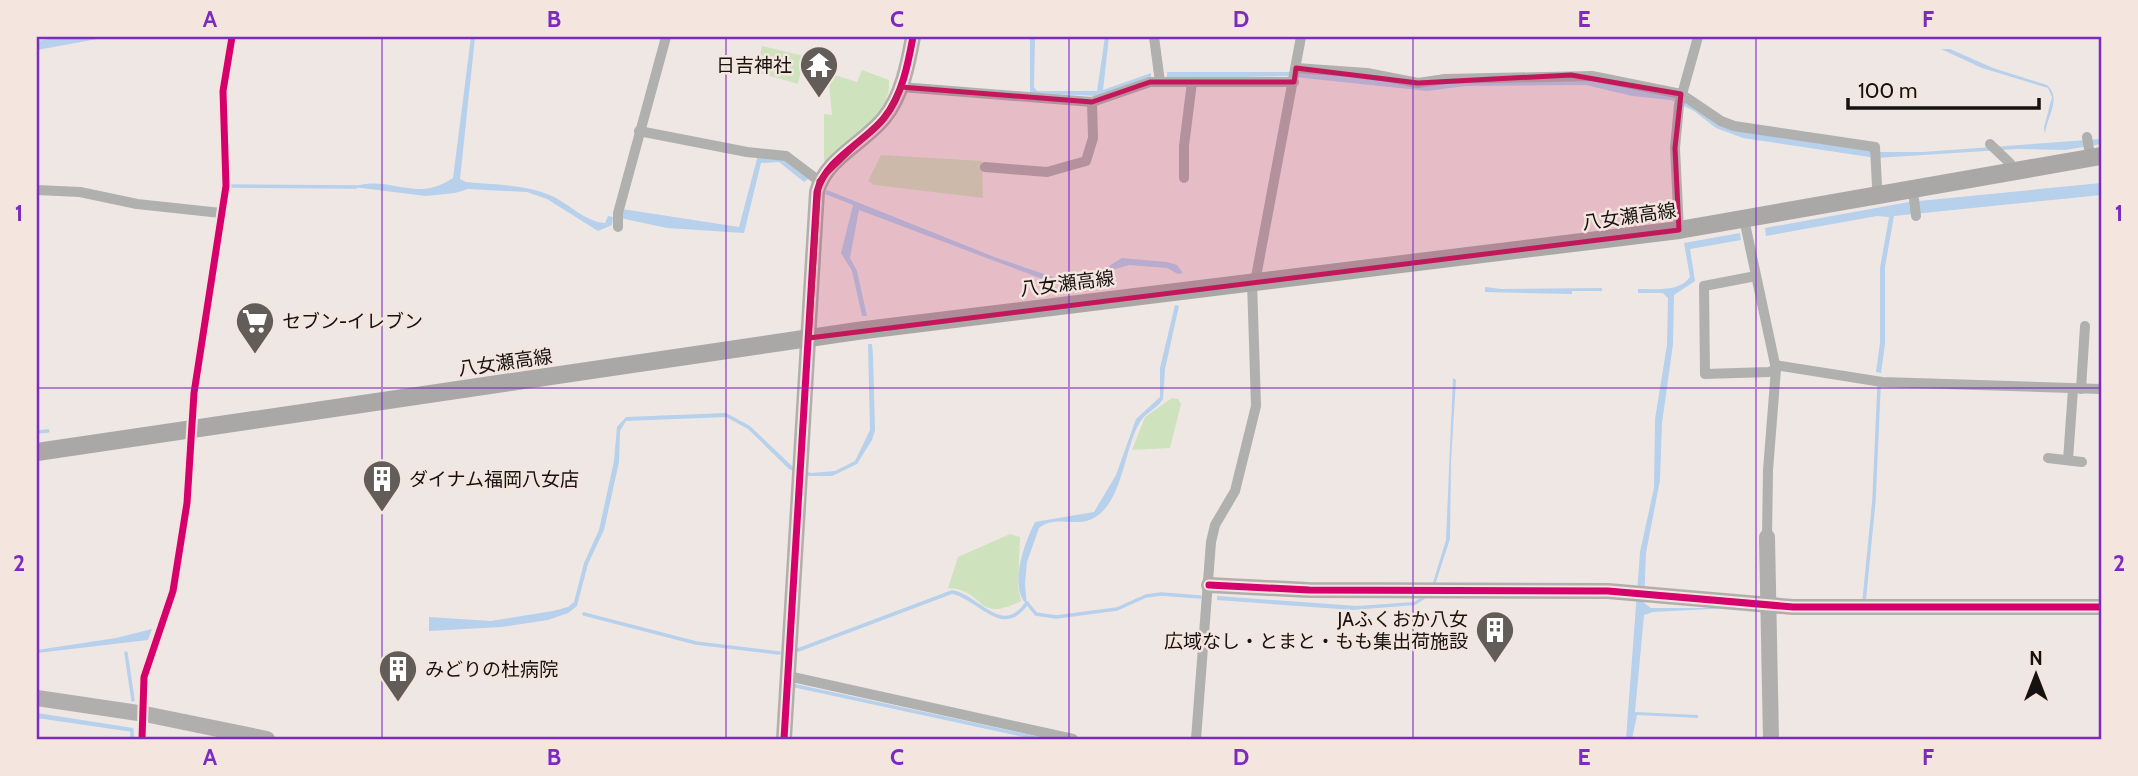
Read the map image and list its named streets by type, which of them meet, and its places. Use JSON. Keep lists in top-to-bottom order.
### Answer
{
  "streets": {
    "main road": ["八女瀬高線"]
  },
  "places": {
    "temple": ["日吉神社"],
    "supermarket": ["セブン-イレブン"],
    "building": ["ダイナム福岡八女店", "JAふくおか八女 広域なし・とまと・もも集出荷施設", "みどりの杜病院"]
  },
  "scale_bar": "100 m",
  "north": "top",
  "grid": {
    "columns": [
      "A",
      "B",
      "C",
      "D",
      "E",
      "F"
    ],
    "rows": ["1", "2"]
  }
}
